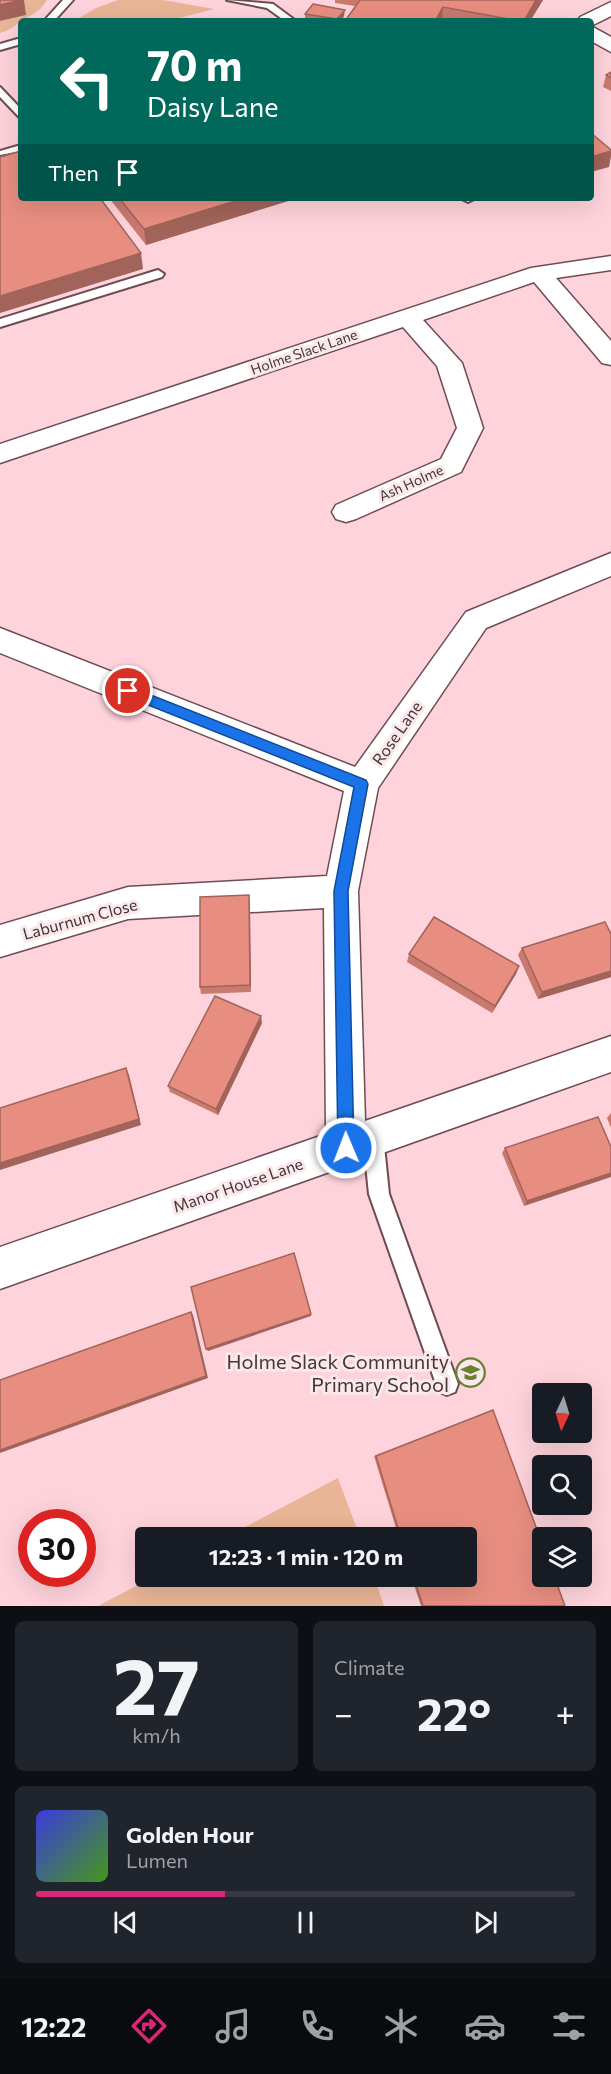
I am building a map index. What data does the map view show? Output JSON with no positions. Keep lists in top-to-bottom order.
{
  "streets": {
    "street": [
      "Holme Slack Lane",
      "Ash Holme",
      "Rose Lane",
      "Laburnum Close",
      "Manor House Lane"
    ]
  },
  "crossings": [
    ["Holme Slack Lane", "Ash Holme"],
    ["Rose Lane", "Laburnum Close"],
    ["Rose Lane", "Manor House Lane"]
  ],
  "places": {
    "school or university": ["Holme Slack Community Primary School"]
  },
  "north": "bottom",
  "page": {
    "turn": ["70 m", "Daisy Lane"],
    "then": "Then",
    "limit": "30",
    "trip": "12:23 · 1 min · 120 m",
    "tile": [
      ["27", "km/h"],
      "Climate"
    ],
    "heat": ["−", "22°", "+"],
    "song": ["Golden Hour", "Lumen"],
    "tabs": "12:22"
  }
}
